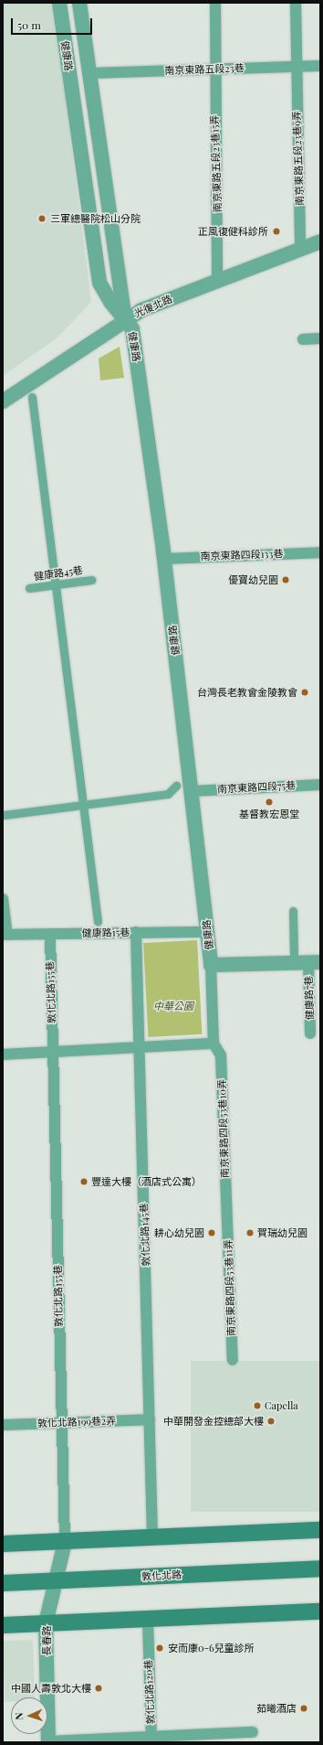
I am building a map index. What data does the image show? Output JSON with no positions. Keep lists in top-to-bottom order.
{
  "streets": {
    "main road": ["敦化北路"],
    "street": [
      "健康路",
      "南京東路五段23巷",
      "南京東路五段23巷9弄",
      "南京東路五段23巷15弄",
      "光復北路",
      "南京東路四段133巷",
      "健康路45巷",
      "南京東路四段75巷",
      "健康路15巷",
      "敦化北路155巷",
      "健康路7巷",
      "南京東路四段53巷10弄",
      "敦化北路145巷",
      "南京東路四段53巷11弄",
      "敦化北路199巷2弄",
      "長春路",
      "敦化北路120巷"
    ]
  },
  "crossings": [
    ["健康路", "南京東路五段23巷"],
    ["健康路", "光復北路"],
    ["健康路", "南京東路四段133巷"],
    ["健康路", "南京東路四段75巷"],
    ["健康路", "健康路15巷"],
    ["健康路", "南京東路四段53巷10弄"],
    ["南京東路五段23巷", "南京東路五段23巷9弄"],
    ["南京東路五段23巷", "南京東路五段23巷15弄"],
    ["南京東路五段23巷9弄", "光復北路"],
    ["南京東路五段23巷15弄", "光復北路"],
    ["健康路15巷", "敦化北路155巷"],
    ["健康路15巷", "敦化北路145巷"],
    ["敦化北路155巷", "敦化北路199巷2弄"],
    ["敦化北路155巷", "長春路"],
    ["南京東路四段53巷10弄", "南京東路四段53巷11弄"],
    ["敦化北路145巷", "敦化北路199巷2弄"],
    ["敦化北路", "長春路"]
  ],
  "parks": ["中華公園"],
  "places": [
    "三軍總醫院松山分院",
    "正風復健科診所",
    "優寶幼兒園",
    "台灣長老教會金陵教會",
    "基督教宏恩堂",
    "豐達大樓（酒店式公寓）",
    "耕心幼兒園",
    "賀瑞幼兒園",
    "Capella",
    "中華開發金控總部大樓",
    "安而康0-6兒童診所",
    "中國人壽敦北大樓",
    "茹曦酒店"
  ],
  "scale_bar": "50 m",
  "north": "left"
}
